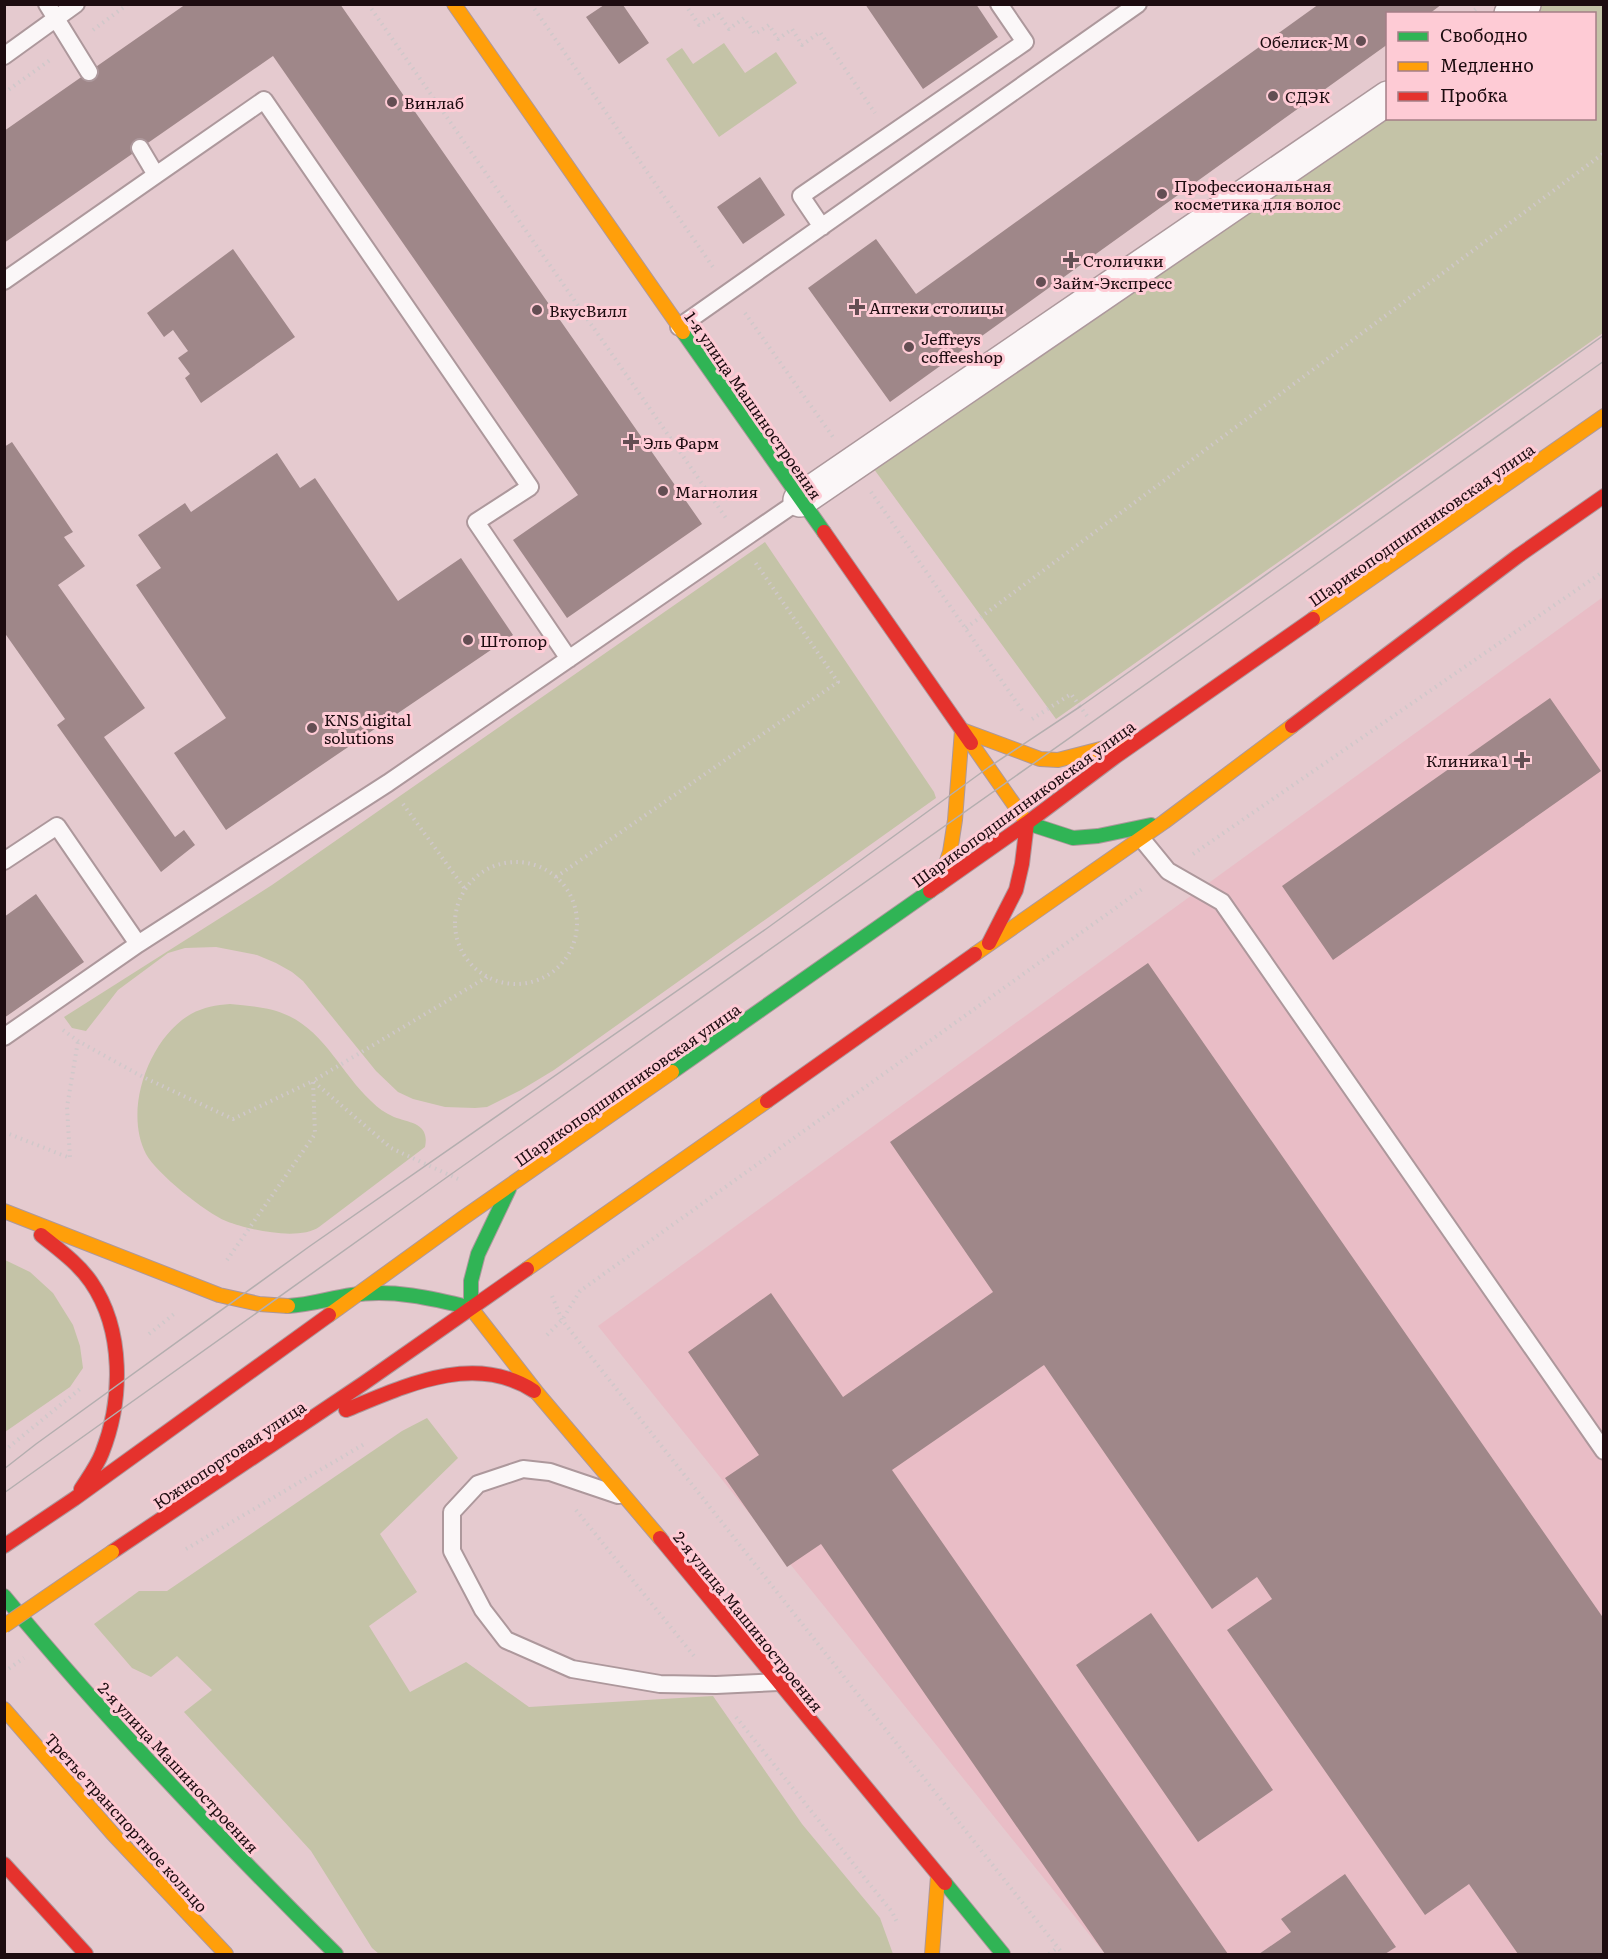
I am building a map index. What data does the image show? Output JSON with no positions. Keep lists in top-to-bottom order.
{
  "streets": {
    "main road": [
      "1-я улица Машиностроения",
      "Шарикоподшипниковская улица",
      "Южнопортовая улица",
      "2-я улица Машиностроения",
      "Третье транспортное кольцо"
    ]
  },
  "crossings": [
    ["1-я улица Машиностроения", "Шарикоподшипниковская улица"],
    ["Южнопортовая улица", "2-я улица Машиностроения"]
  ],
  "places": {
    "other": [
      "Обелиск-М",
      "СДЭК",
      "Винлаб",
      "Профессиональная косметика для волос",
      "Займ-Экспресс",
      "ВкусВилл",
      "Jeffreys coffeeshop",
      "Магнолия",
      "Штопор",
      "KNS digital solutions"
    ],
    "health": [
      "Столички",
      "Аптеки столицы",
      "Эль Фарм",
      "Клиника 1"
    ]
  },
  "legend": ["Свободно", "Медленно", "Пробка"]
}
